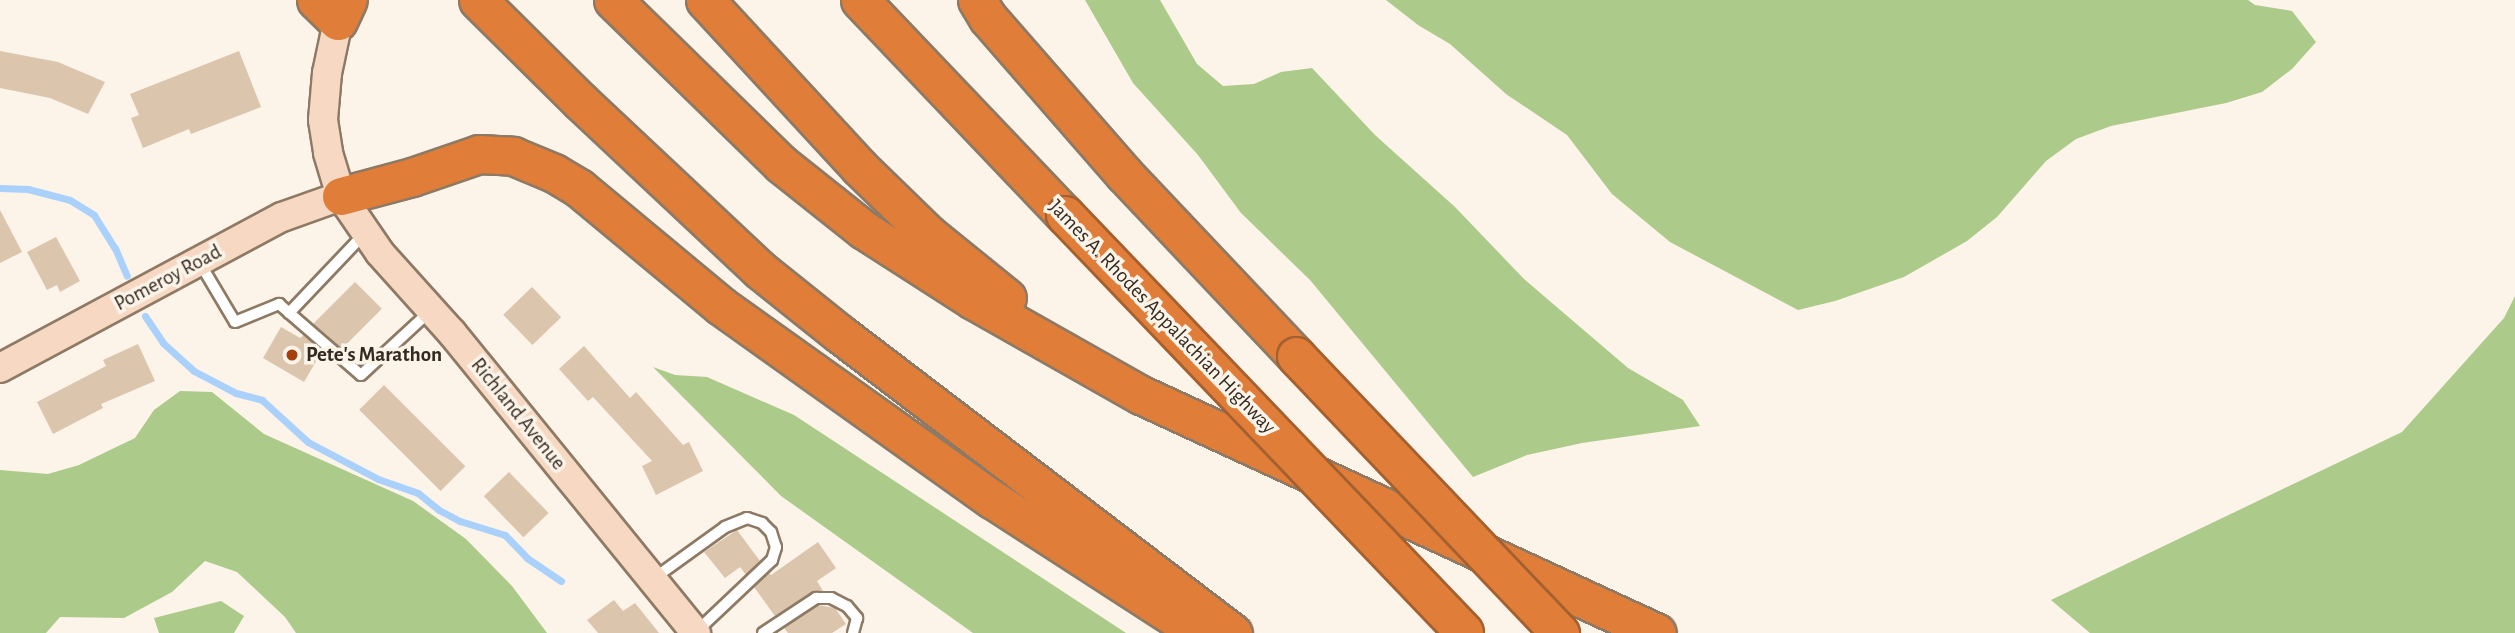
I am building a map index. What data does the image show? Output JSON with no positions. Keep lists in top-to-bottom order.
{
  "streets": {
    "highway": ["James A. Rhodes Appalachian Highway"],
    "main road": ["Pomeroy Road", "Richland Avenue"]
  },
  "crossings": [
    ["Pomeroy Road", "Richland Avenue"]
  ],
  "places": ["Pete's Marathon"]
}
